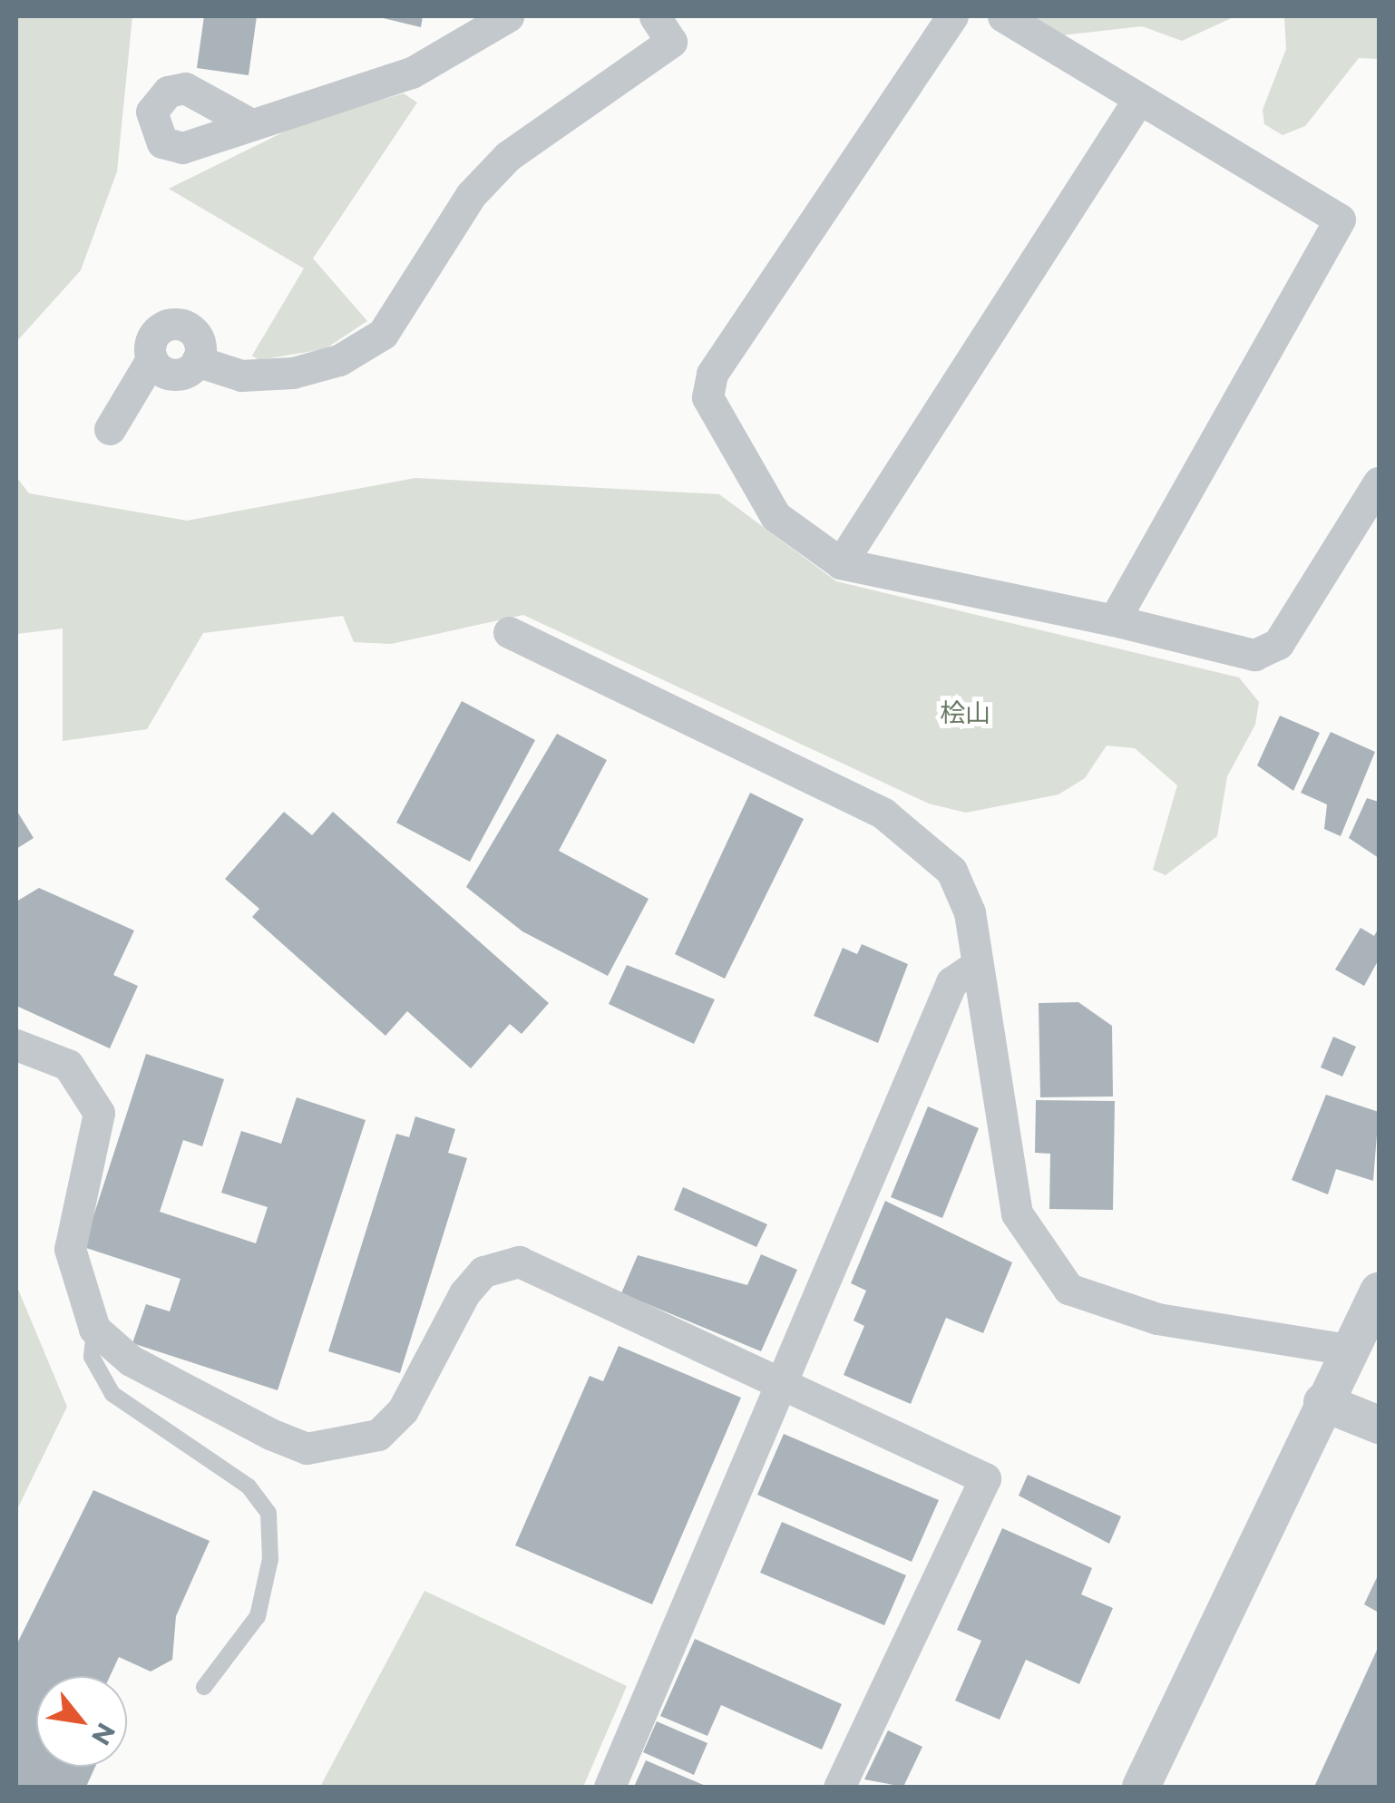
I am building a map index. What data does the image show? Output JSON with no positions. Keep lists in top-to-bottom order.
{
  "parks": ["桧山"],
  "north": "bottom right"
}
